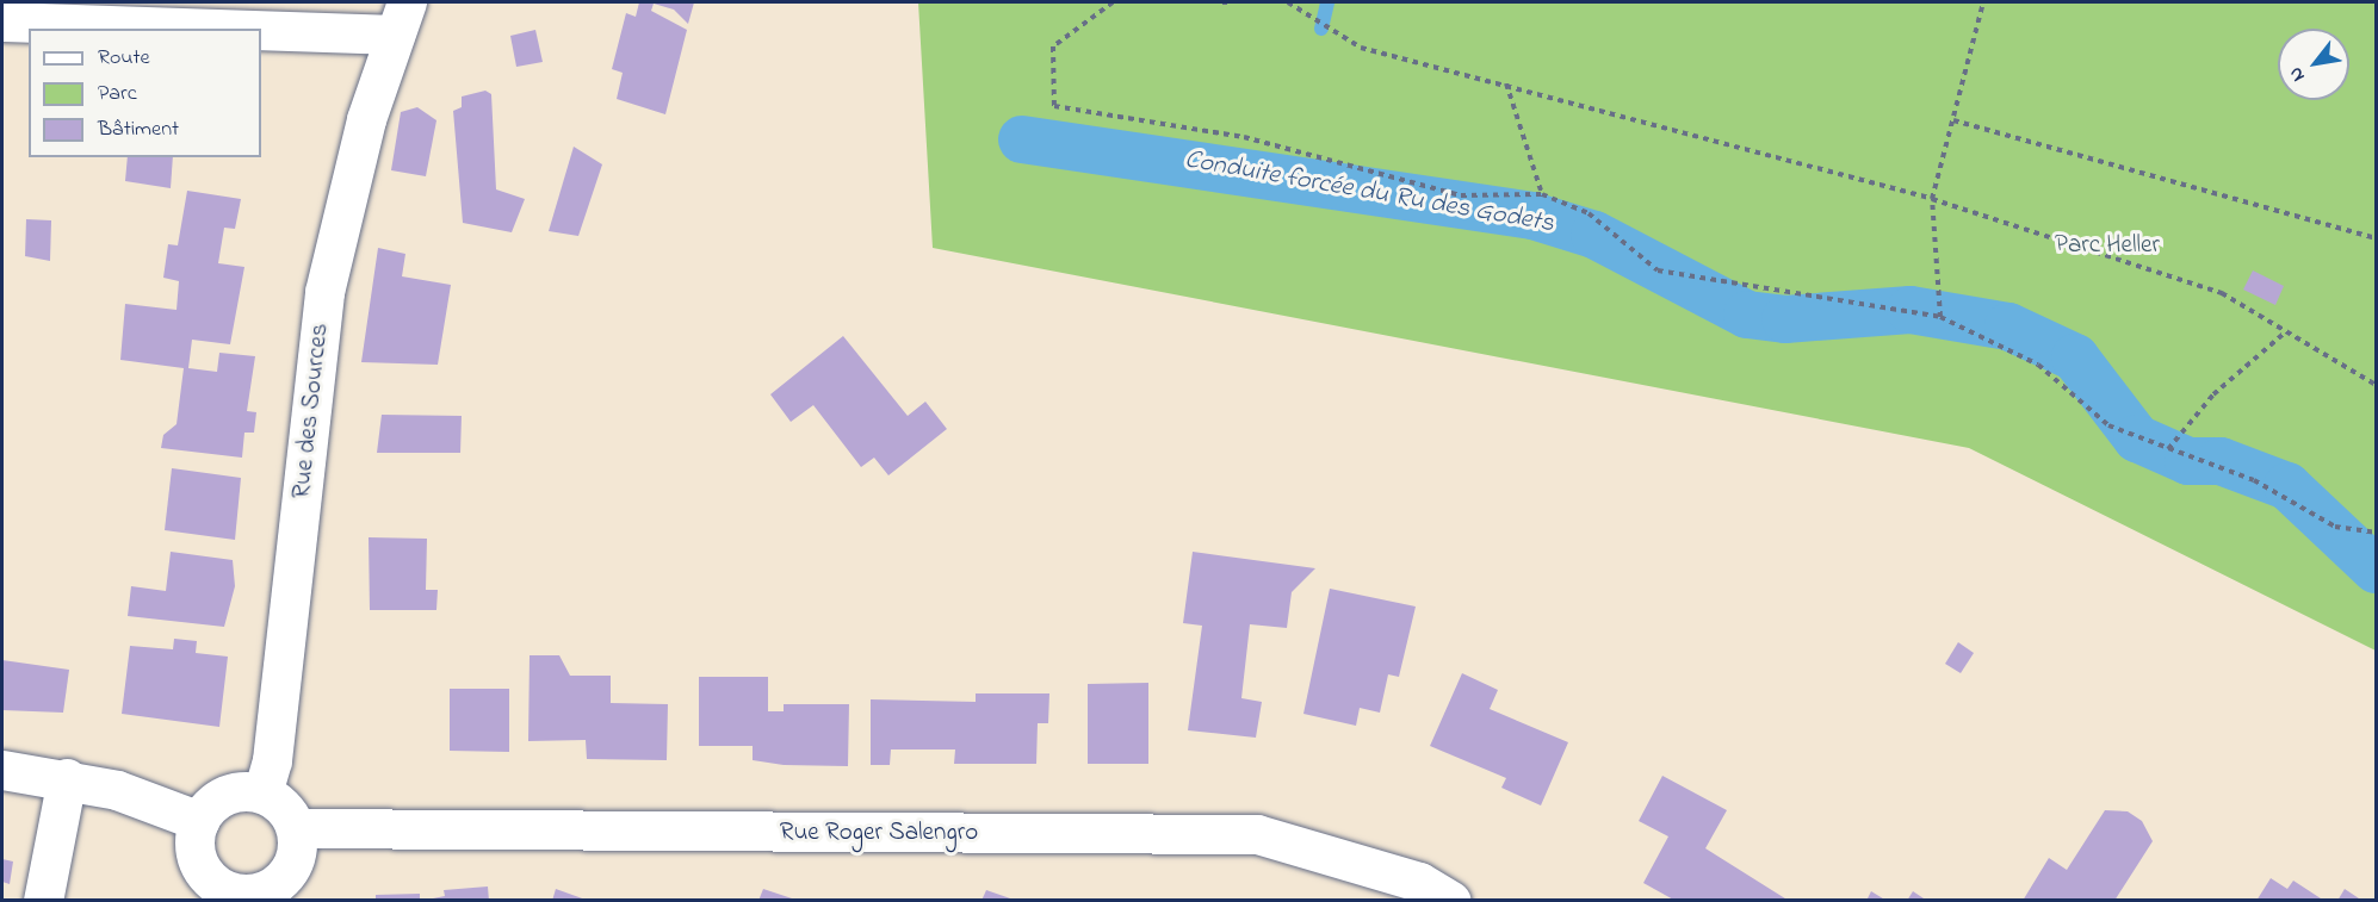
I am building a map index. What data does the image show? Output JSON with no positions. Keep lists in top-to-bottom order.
{
  "streets": {
    "street": ["Rue des Sources", "Rue Roger Salengro"]
  },
  "crossings": [
    ["Rue des Sources", "Rue Roger Salengro"]
  ],
  "water": ["Conduite forcée du Ru des Godets"],
  "parks": ["Parc Heller"],
  "legend": ["Route", "Parc", "Bâtiment"],
  "north": "bottom left"
}
